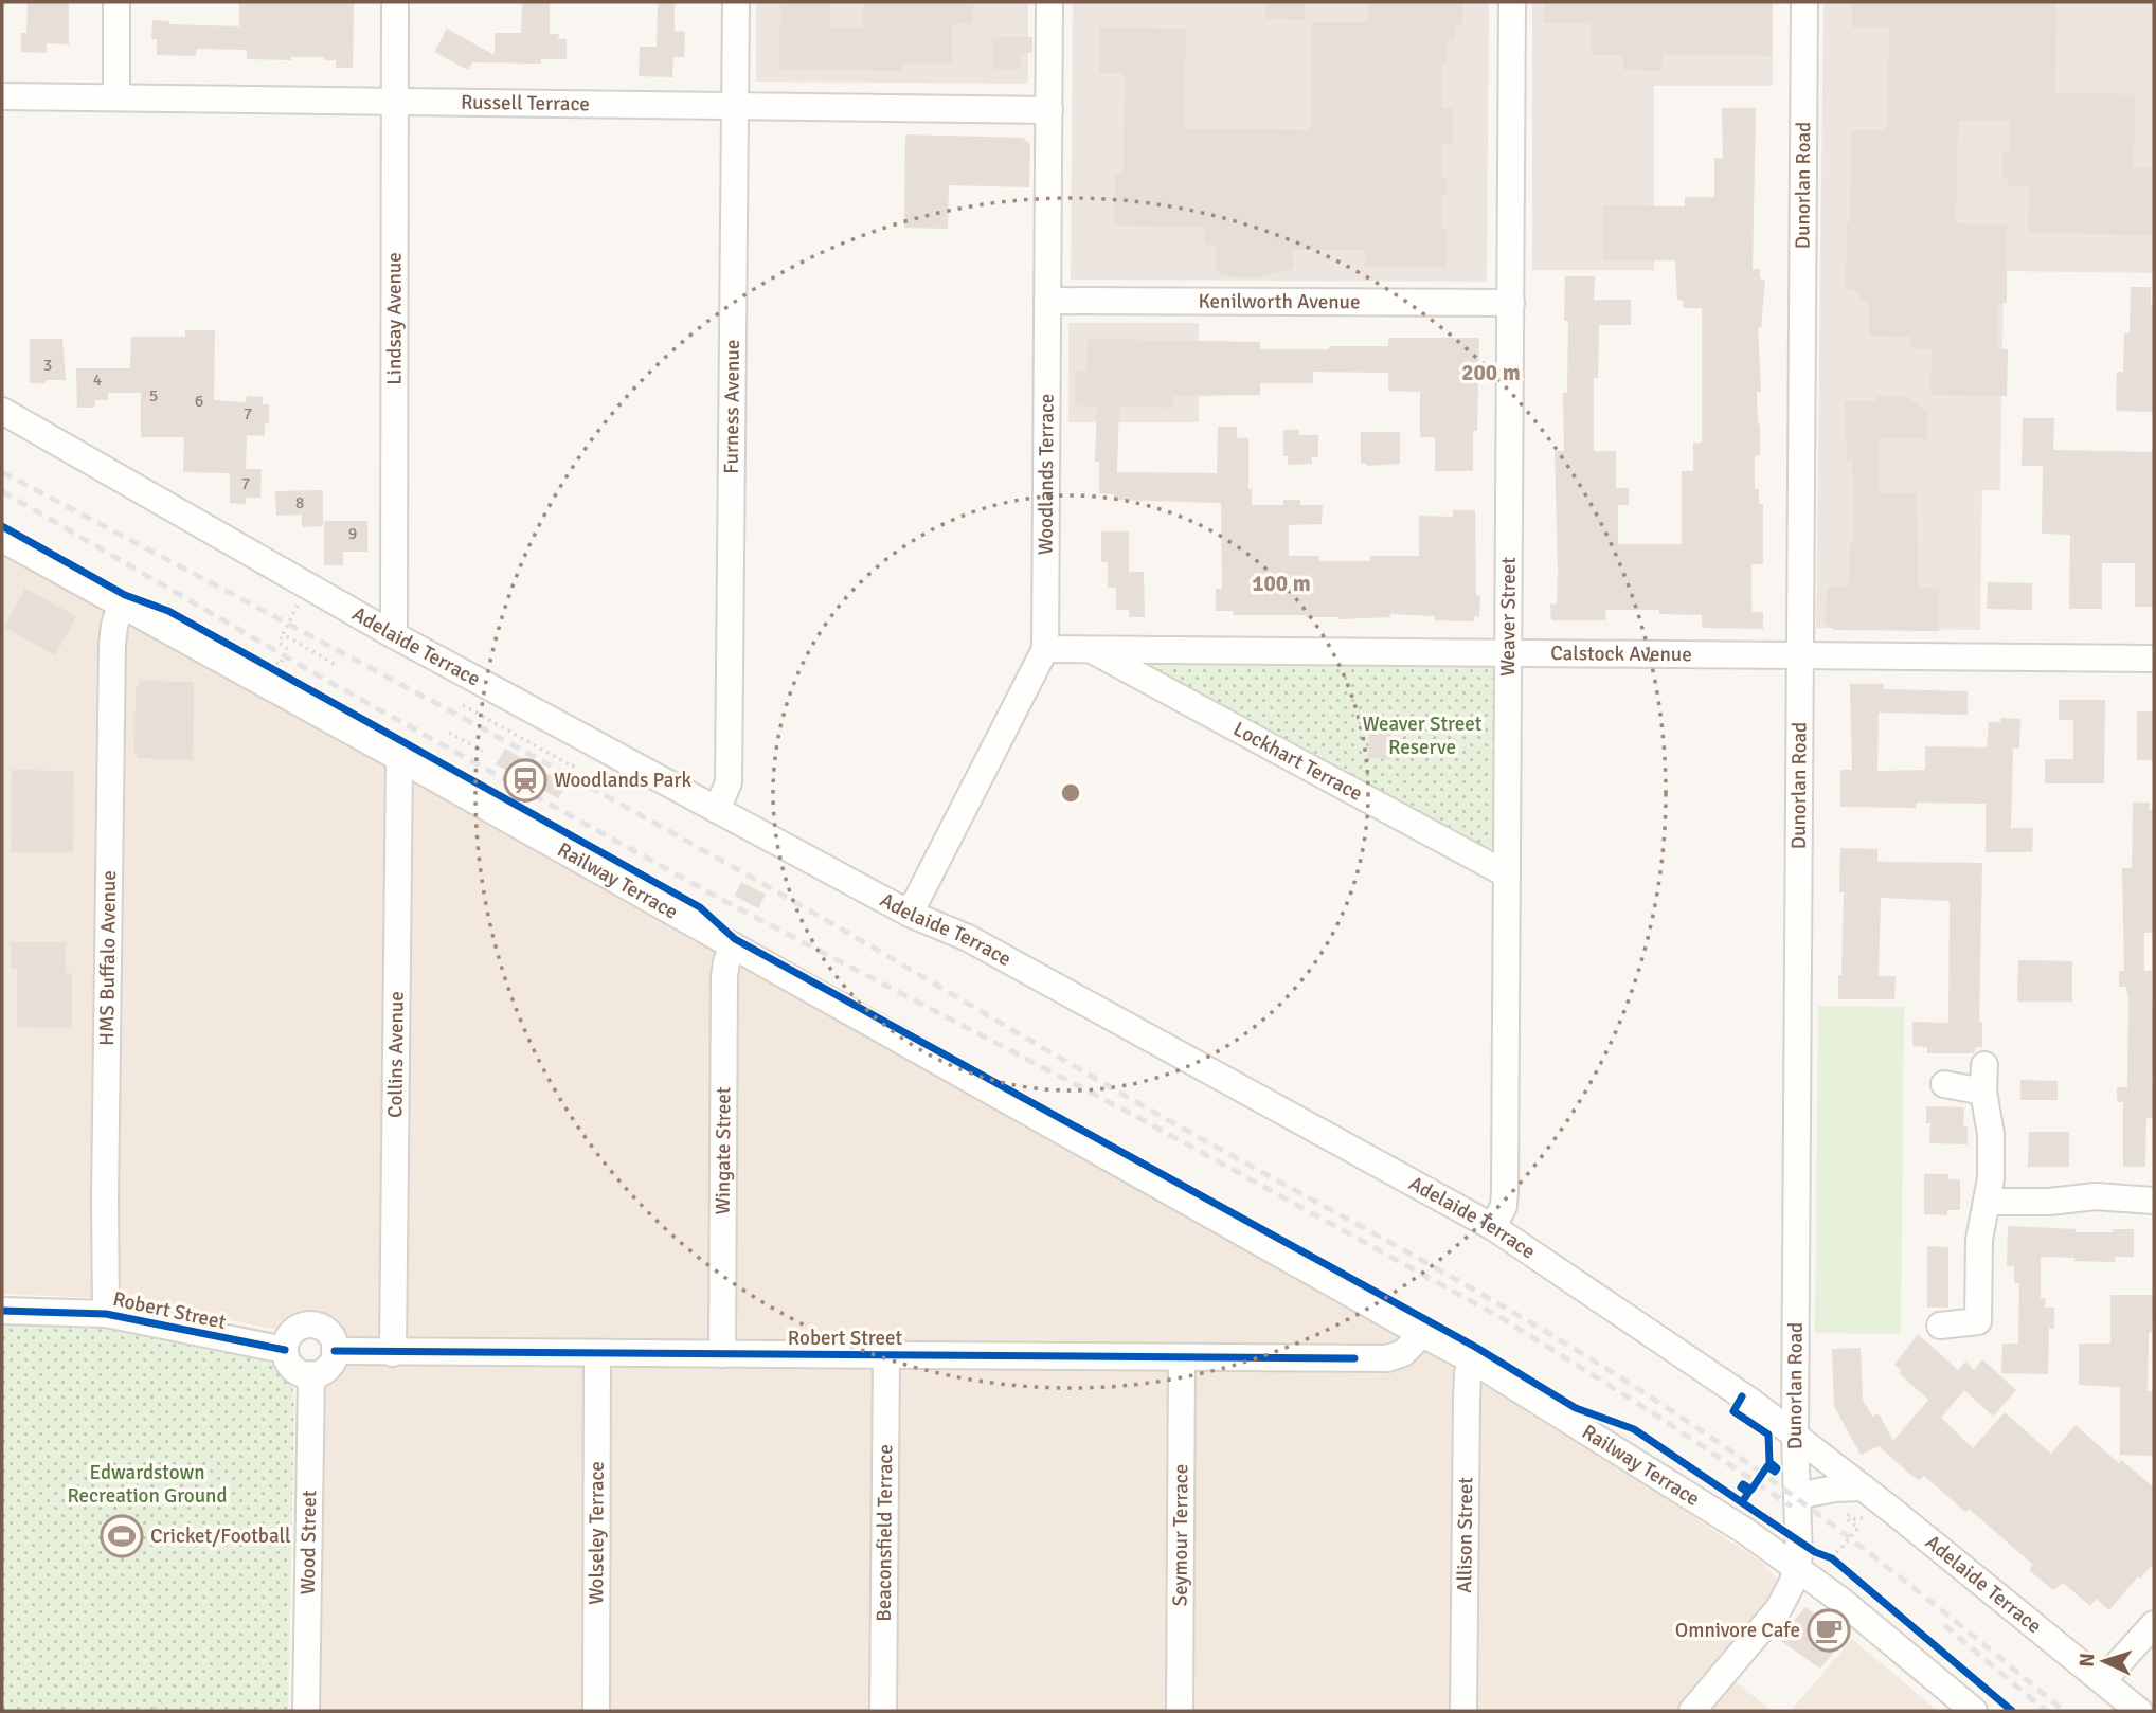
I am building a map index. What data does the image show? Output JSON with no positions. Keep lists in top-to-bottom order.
{
  "streets": {
    "street": [
      "Russell Terrace",
      "Dunorlan Road",
      "Kenilworth Avenue",
      "Lindsay Avenue",
      "Furness Avenue",
      "Woodlands Terrace",
      "Weaver Street",
      "Adelaide Terrace",
      "Calstock Avenue",
      "Lockhart Terrace",
      "Railway Terrace",
      "HMS Buffalo Avenue",
      "Collins Avenue",
      "Wingate Street",
      "Robert Street",
      "Wolseley Terrace",
      "Beaconsfield Terrace",
      "Seymour Terrace",
      "Allison Street",
      "Wood Street"
    ]
  },
  "crossings": [
    ["Russell Terrace", "Lindsay Avenue"],
    ["Russell Terrace", "Furness Avenue"],
    ["Russell Terrace", "Woodlands Terrace"],
    ["Dunorlan Road", "Adelaide Terrace"],
    ["Dunorlan Road", "Calstock Avenue"],
    ["Dunorlan Road", "Railway Terrace"],
    ["Kenilworth Avenue", "Woodlands Terrace"],
    ["Kenilworth Avenue", "Weaver Street"],
    ["Lindsay Avenue", "Adelaide Terrace"],
    ["Furness Avenue", "Adelaide Terrace"],
    ["Woodlands Terrace", "Adelaide Terrace"],
    ["Woodlands Terrace", "Calstock Avenue"],
    ["Weaver Street", "Adelaide Terrace"],
    ["Weaver Street", "Calstock Avenue"],
    ["Weaver Street", "Lockhart Terrace"],
    ["Calstock Avenue", "Lockhart Terrace"],
    ["Railway Terrace", "HMS Buffalo Avenue"],
    ["Railway Terrace", "Collins Avenue"],
    ["Railway Terrace", "Wingate Street"],
    ["Railway Terrace", "Robert Street"],
    ["Railway Terrace", "Allison Street"],
    ["HMS Buffalo Avenue", "Robert Street"],
    ["Collins Avenue", "Robert Street"],
    ["Wingate Street", "Robert Street"],
    ["Robert Street", "Wolseley Terrace"],
    ["Robert Street", "Beaconsfield Terrace"],
    ["Robert Street", "Seymour Terrace"],
    ["Robert Street", "Wood Street"]
  ],
  "parks": ["Weaver Street Reserve", "Edwardstown Recreation Ground"],
  "places": {
    "station": ["Woodlands Park"],
    "sports": ["Cricket/Football"],
    "cafe": ["Omnivore Cafe"]
  },
  "house_numbers": [
    "3",
    "4",
    "5",
    "6",
    "7",
    "7",
    "8",
    "9"
  ],
  "north": "left",
  "rings": ["200 m", "100 m"]
}
